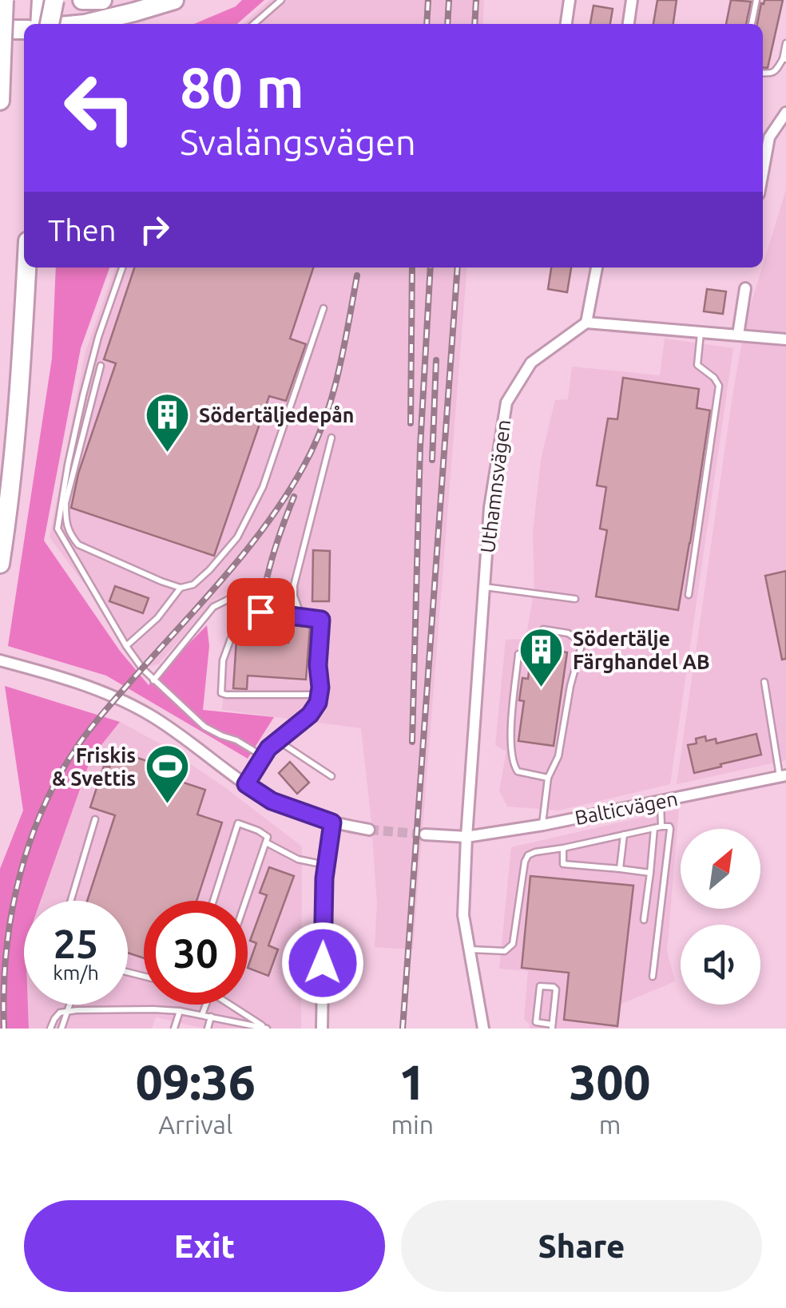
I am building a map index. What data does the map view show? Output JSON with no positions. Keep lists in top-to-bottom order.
{
  "streets": {
    "street": ["Uthamnsvägen", "Balticvägen"]
  },
  "crossings": [
    ["Uthamnsvägen", "Balticvägen"]
  ],
  "places": {
    "building": ["Södertäljedepån", "Södertälje Färghandel AB"],
    "sports": ["Friskis & Svettis"]
  },
  "north": "top right",
  "page": {
    "turn": ["80 m", "Svalängsvägen"],
    "then": "Then",
    "speed": "25 km/h",
    "limit": "30",
    "eta": [
      "09:36",
      "Arrival",
      "1",
      "min",
      "300",
      "m"
    ],
    "buttons": ["Exit", "Share"]
  }
}
